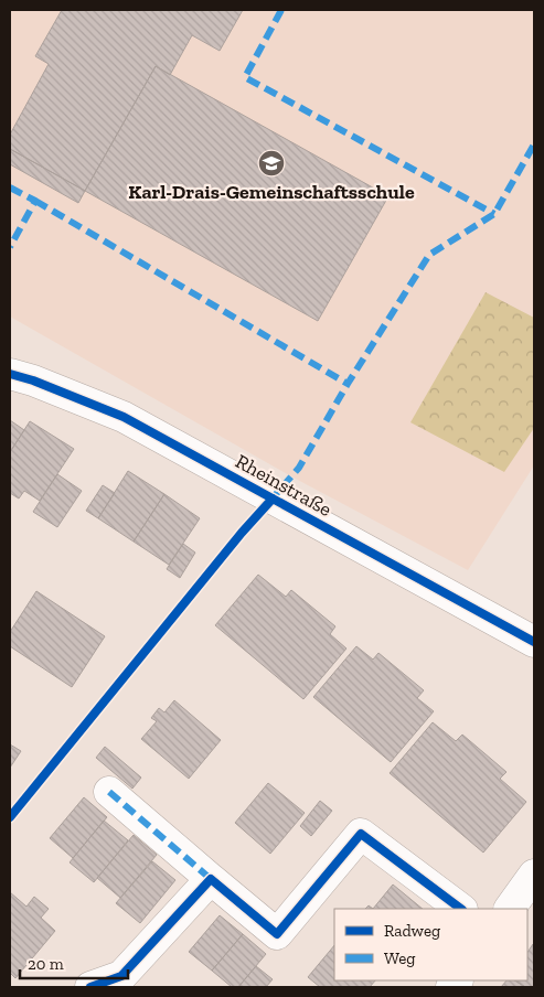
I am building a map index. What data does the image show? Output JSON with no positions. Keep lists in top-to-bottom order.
{
  "streets": {
    "street": ["Rheinstraße"]
  },
  "places": {
    "school or university": ["Karl-Drais-Gemeinschaftsschule"]
  },
  "legend": ["Radweg", "Weg"],
  "scale_bar": "20 m"
}
